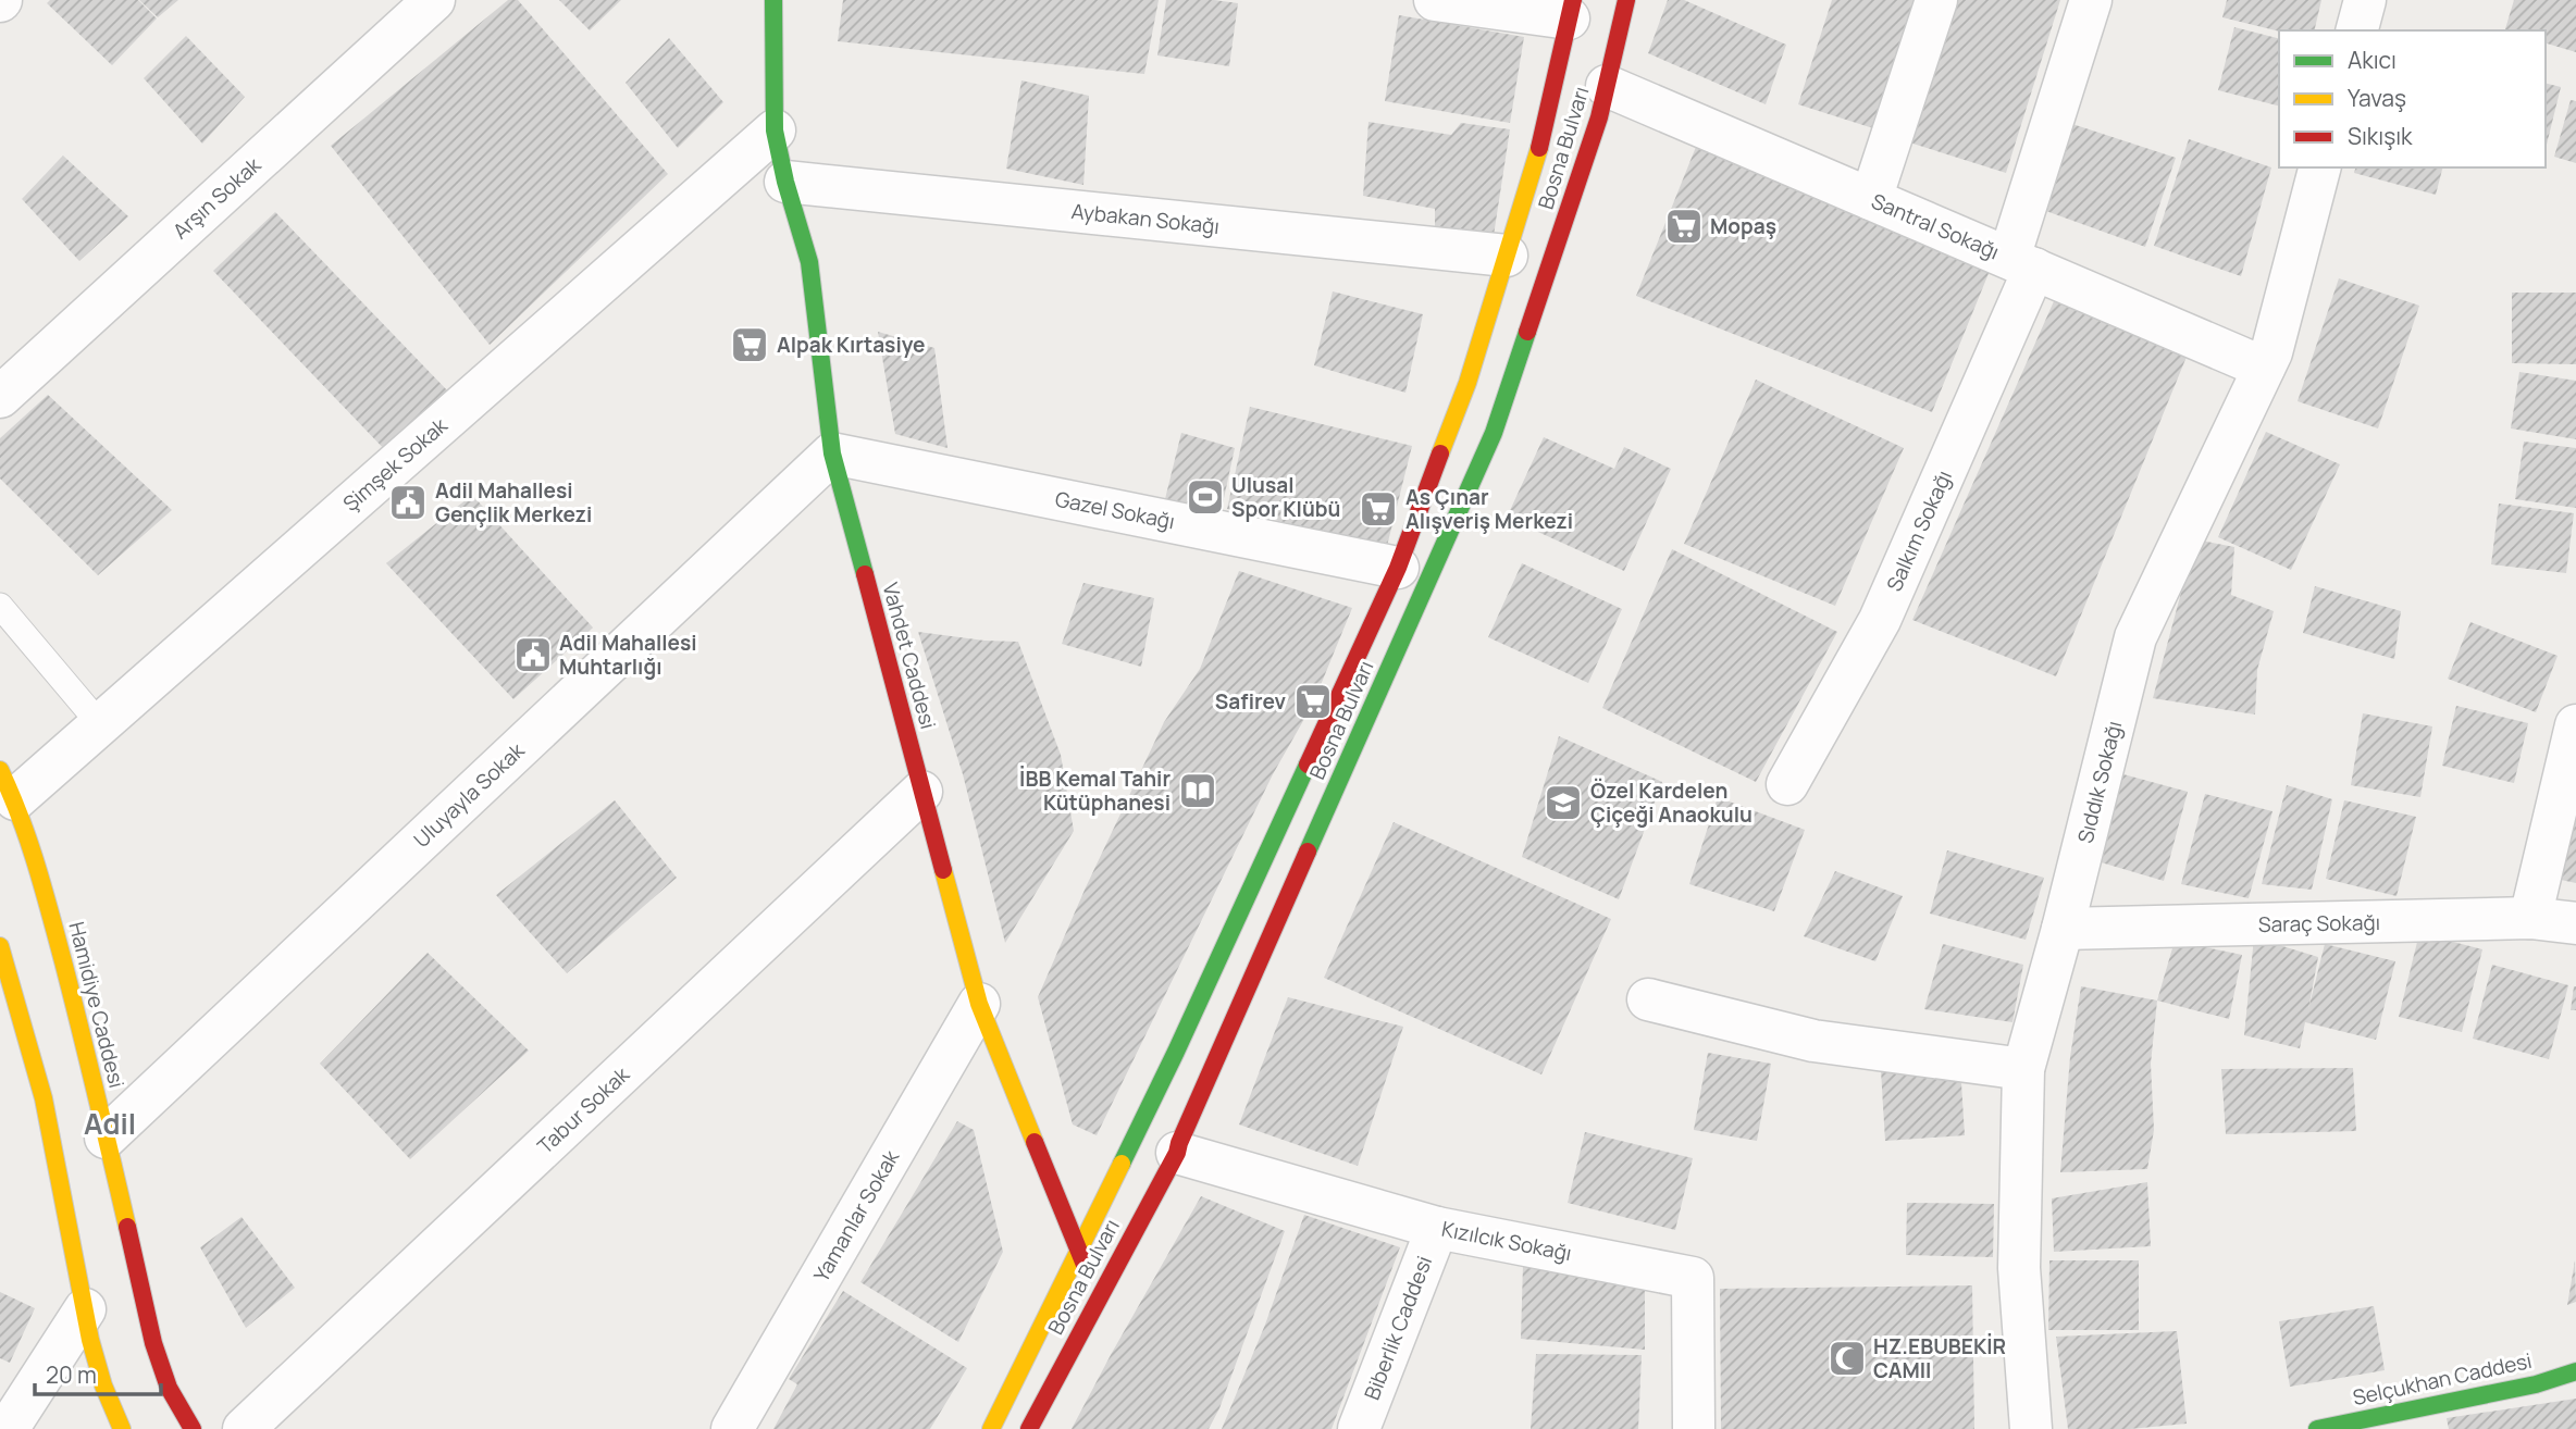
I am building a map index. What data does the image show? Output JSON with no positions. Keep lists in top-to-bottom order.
{
  "streets": {
    "main road": [
      "Bosna Bulvarı",
      "Vahdet Caddesi",
      "Hamidiye Caddesi",
      "Selçukhan Caddesi"
    ],
    "street": [
      "Arşın Sokak",
      "Aybakan Sokağı",
      "Santral Sokağı",
      "Şimşek Sokak",
      "Gazel Sokağı",
      "Salkım Sokağı",
      "Sıddık Sokağı",
      "Uluyayla Sokak",
      "Saraç Sokağı",
      "Tabur Sokak",
      "Yamanlar Sokak",
      "Kızılcık Sokağı",
      "Biberlik Caddesi"
    ]
  },
  "crossings": [
    ["Bosna Bulvarı", "Aybakan Sokağı"],
    ["Bosna Bulvarı", "Santral Sokağı"],
    ["Bosna Bulvarı", "Gazel Sokağı"],
    ["Bosna Bulvarı", "Vahdet Caddesi"],
    ["Bosna Bulvarı", "Kızılcık Sokağı"],
    ["Aybakan Sokağı", "Vahdet Caddesi"],
    ["Santral Sokağı", "Salkım Sokağı"],
    ["Santral Sokağı", "Sıddık Sokağı"],
    ["Şimşek Sokak", "Vahdet Caddesi"],
    ["Şimşek Sokak", "Hamidiye Caddesi"],
    ["Gazel Sokağı", "Vahdet Caddesi"],
    ["Gazel Sokağı", "Uluyayla Sokak"],
    ["Vahdet Caddesi", "Uluyayla Sokak"],
    ["Vahdet Caddesi", "Tabur Sokak"],
    ["Vahdet Caddesi", "Yamanlar Sokak"],
    ["Sıddık Sokağı", "Saraç Sokağı"],
    ["Uluyayla Sokak", "Hamidiye Caddesi"],
    ["Kızılcık Sokağı", "Biberlik Caddesi"]
  ],
  "districts": ["Adil"],
  "places": {
    "supermarket": [
      "Mopaş",
      "Alpak Kırtasiye",
      "As Çınar Alışveriş Merkezi",
      "Safirev"
    ],
    "sports": ["Ulusal Spor Klübü"],
    "public building": ["Adil Mahallesi Gençlik Merkezi", "Adil Mahallesi Muhtarlığı"],
    "library": ["İBB Kemal Tahir Kütüphanesi"],
    "school or university": ["Özel Kardelen Çiçeği Anaokulu"],
    "mosque": ["HZ.EBUBEKİR CAMII"]
  },
  "legend": ["Akıcı", "Yavaş", "Sıkışık"],
  "scale_bar": "20 m"
}
